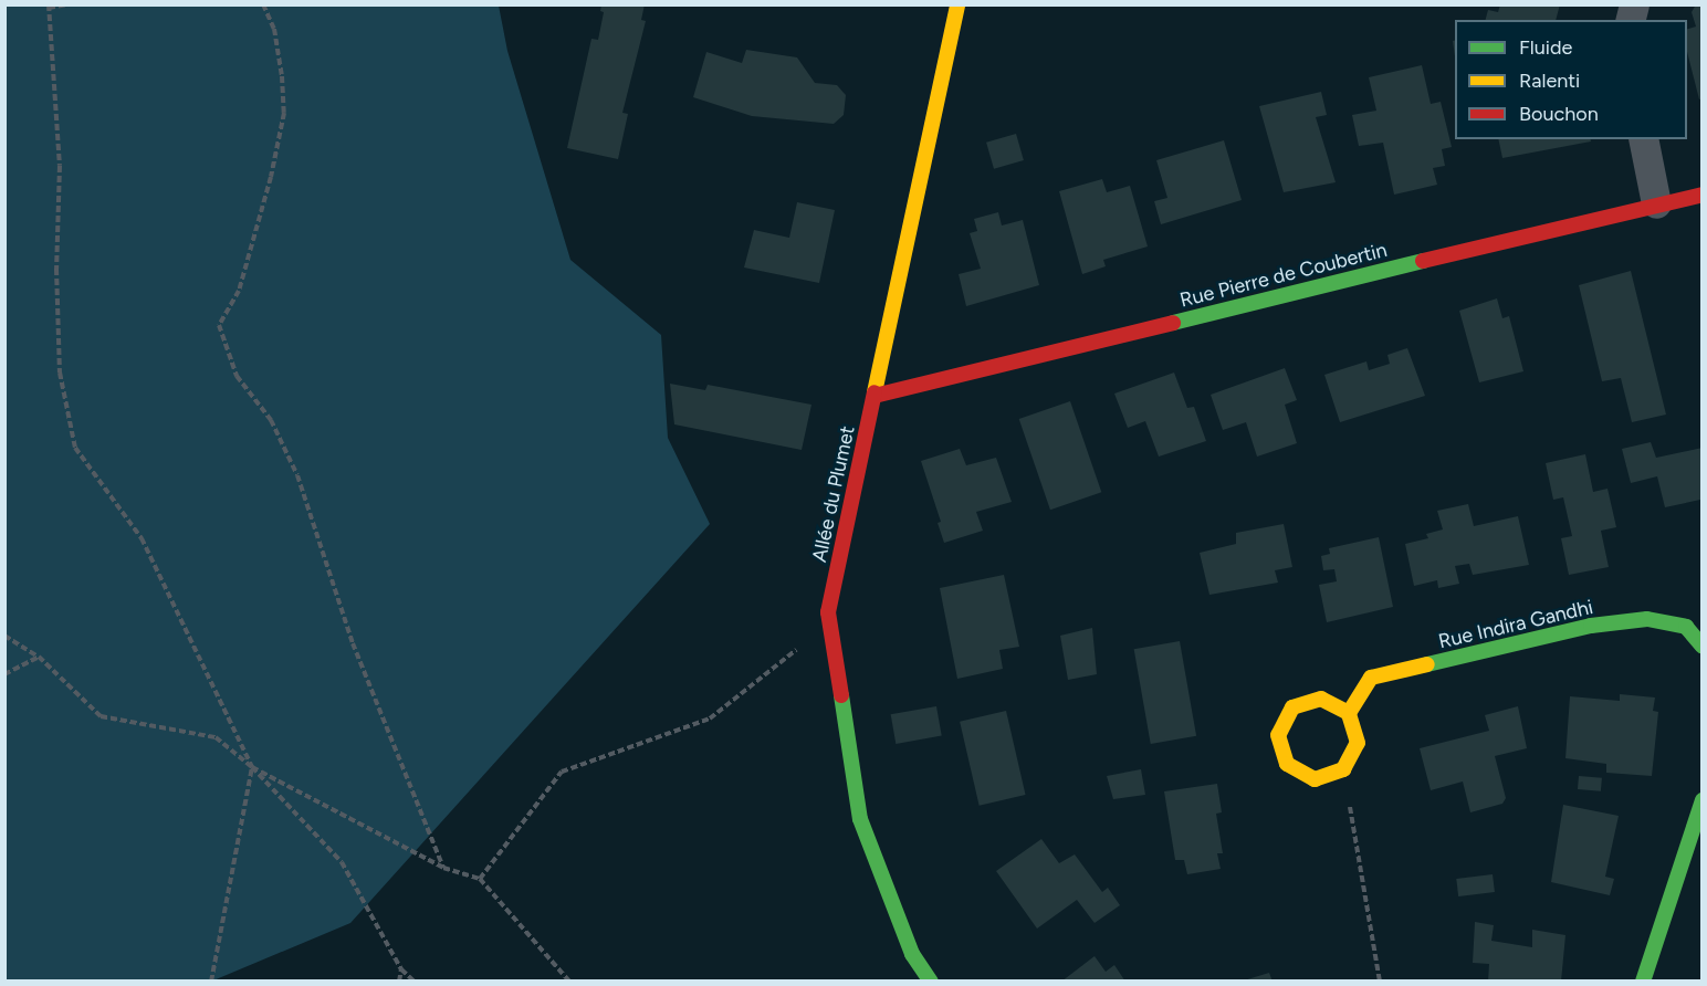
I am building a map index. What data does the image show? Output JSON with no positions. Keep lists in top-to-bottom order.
{
  "streets": {
    "street": ["Rue Pierre de Coubertin", "Allée du Plumet", "Rue Indira Gandhi"]
  },
  "crossings": [
    ["Rue Pierre de Coubertin", "Allée du Plumet"]
  ],
  "legend": ["Fluide", "Ralenti", "Bouchon"]
}
